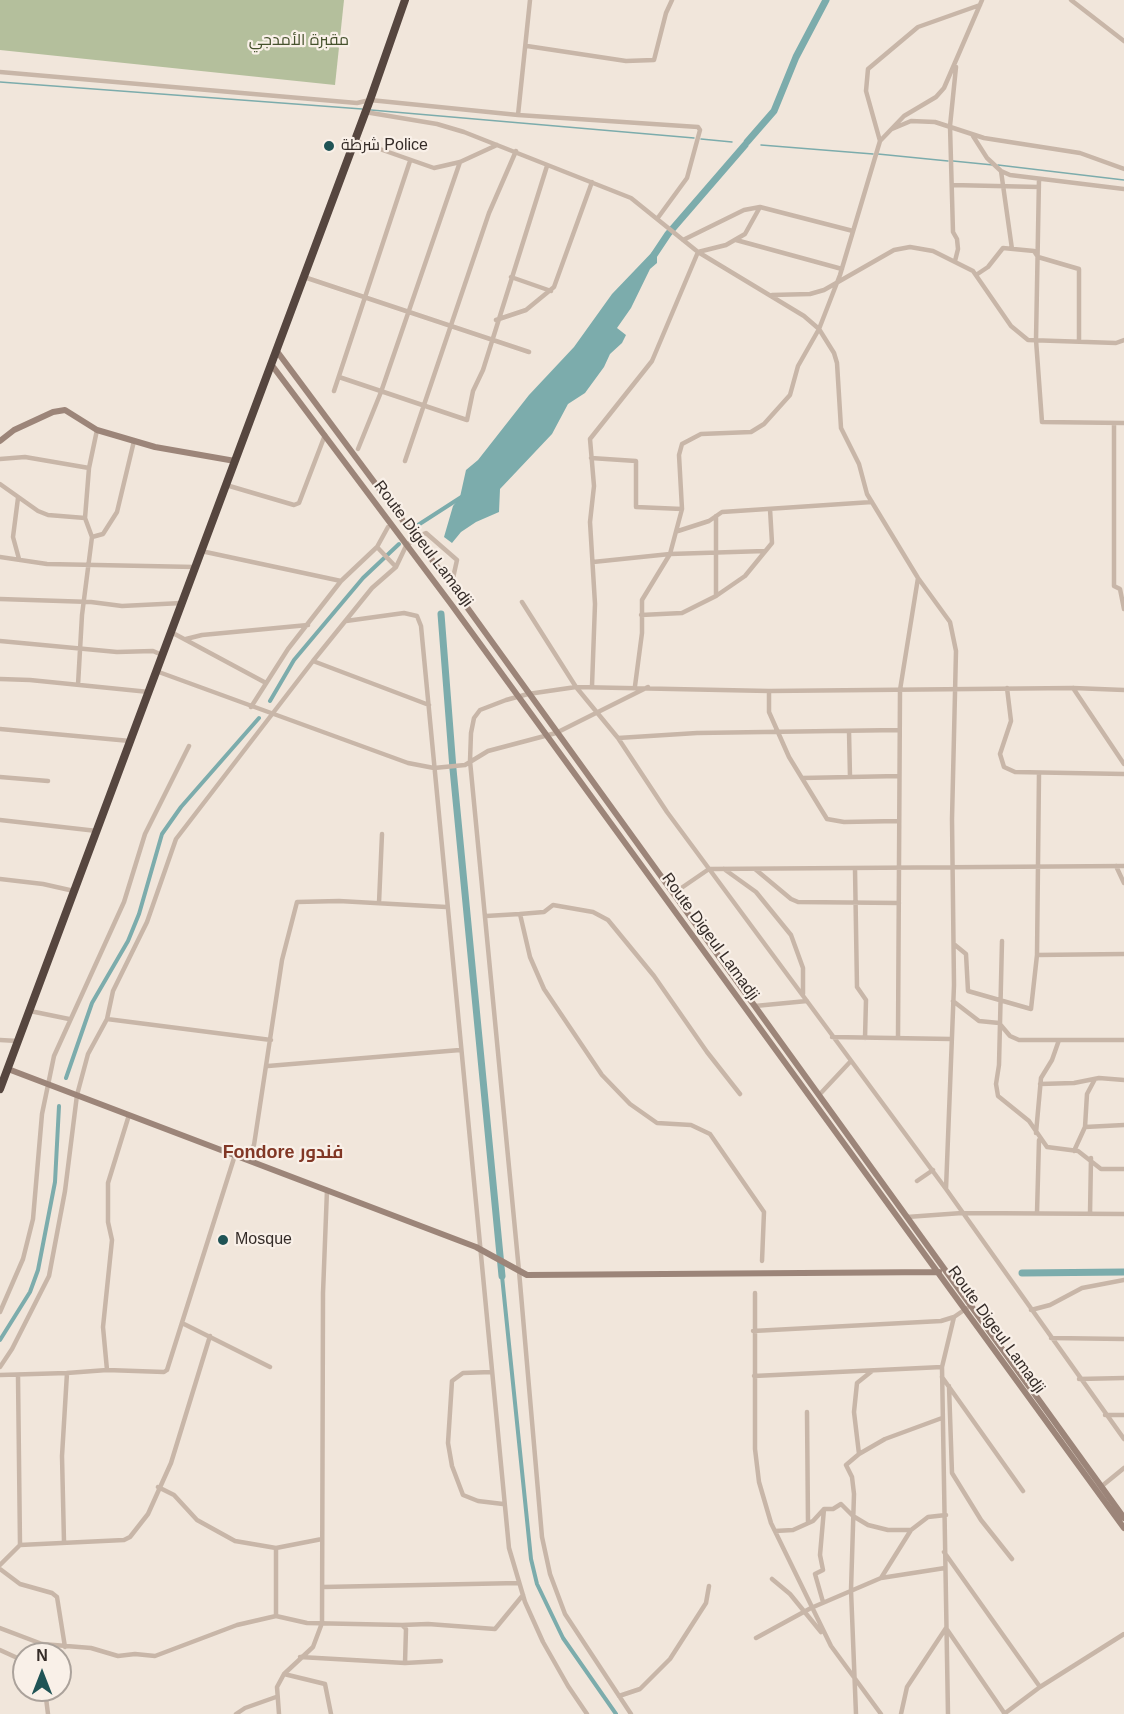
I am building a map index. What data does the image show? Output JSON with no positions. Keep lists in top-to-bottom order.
{
  "streets": {
    "main road": ["Route Digeul Lamadji"]
  },
  "districts": ["Fondore فندور"],
  "parks": ["مقبرة الأمدجي"],
  "places": ["شرطة Police", "Mosque"],
  "north": "top"
}
